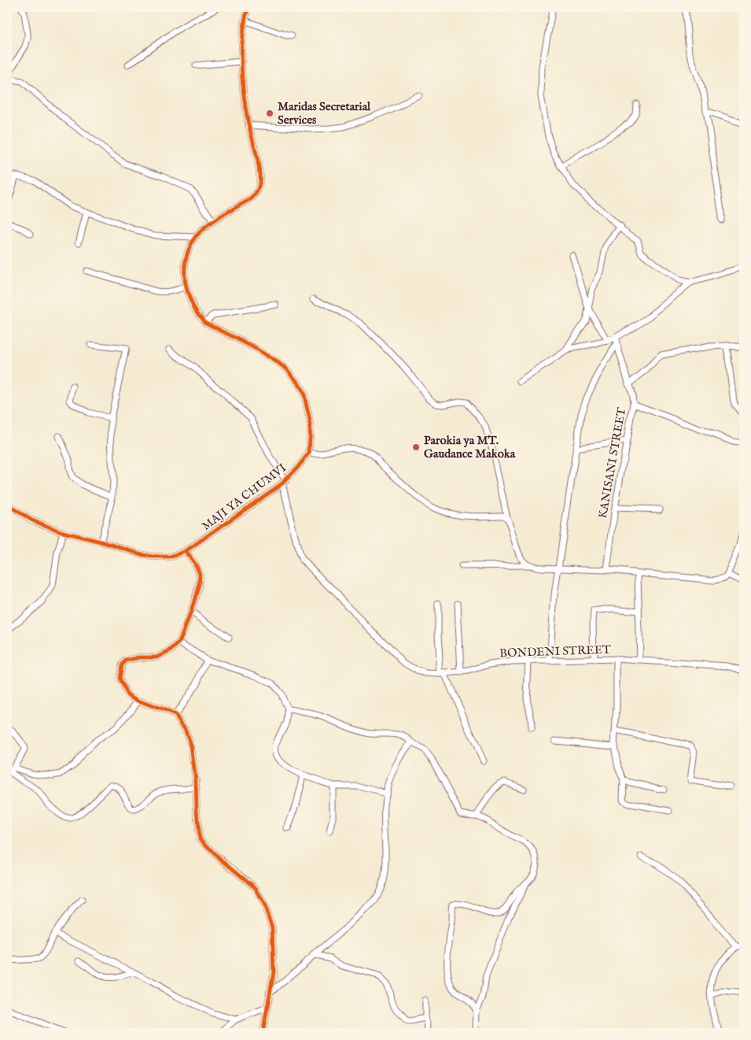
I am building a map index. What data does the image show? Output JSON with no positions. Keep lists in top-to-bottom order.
{
  "streets": {
    "street": ["KANISANI STREET", "MAJI YA CHUMVI", "BONDENI STREET"]
  },
  "crossings": [
    ["MAJI YA CHUMVI", "BONDENI STREET"]
  ],
  "places": ["Maridas Secretarial Services", "Parokia ya MT. Gaudance Makoka"]
}
